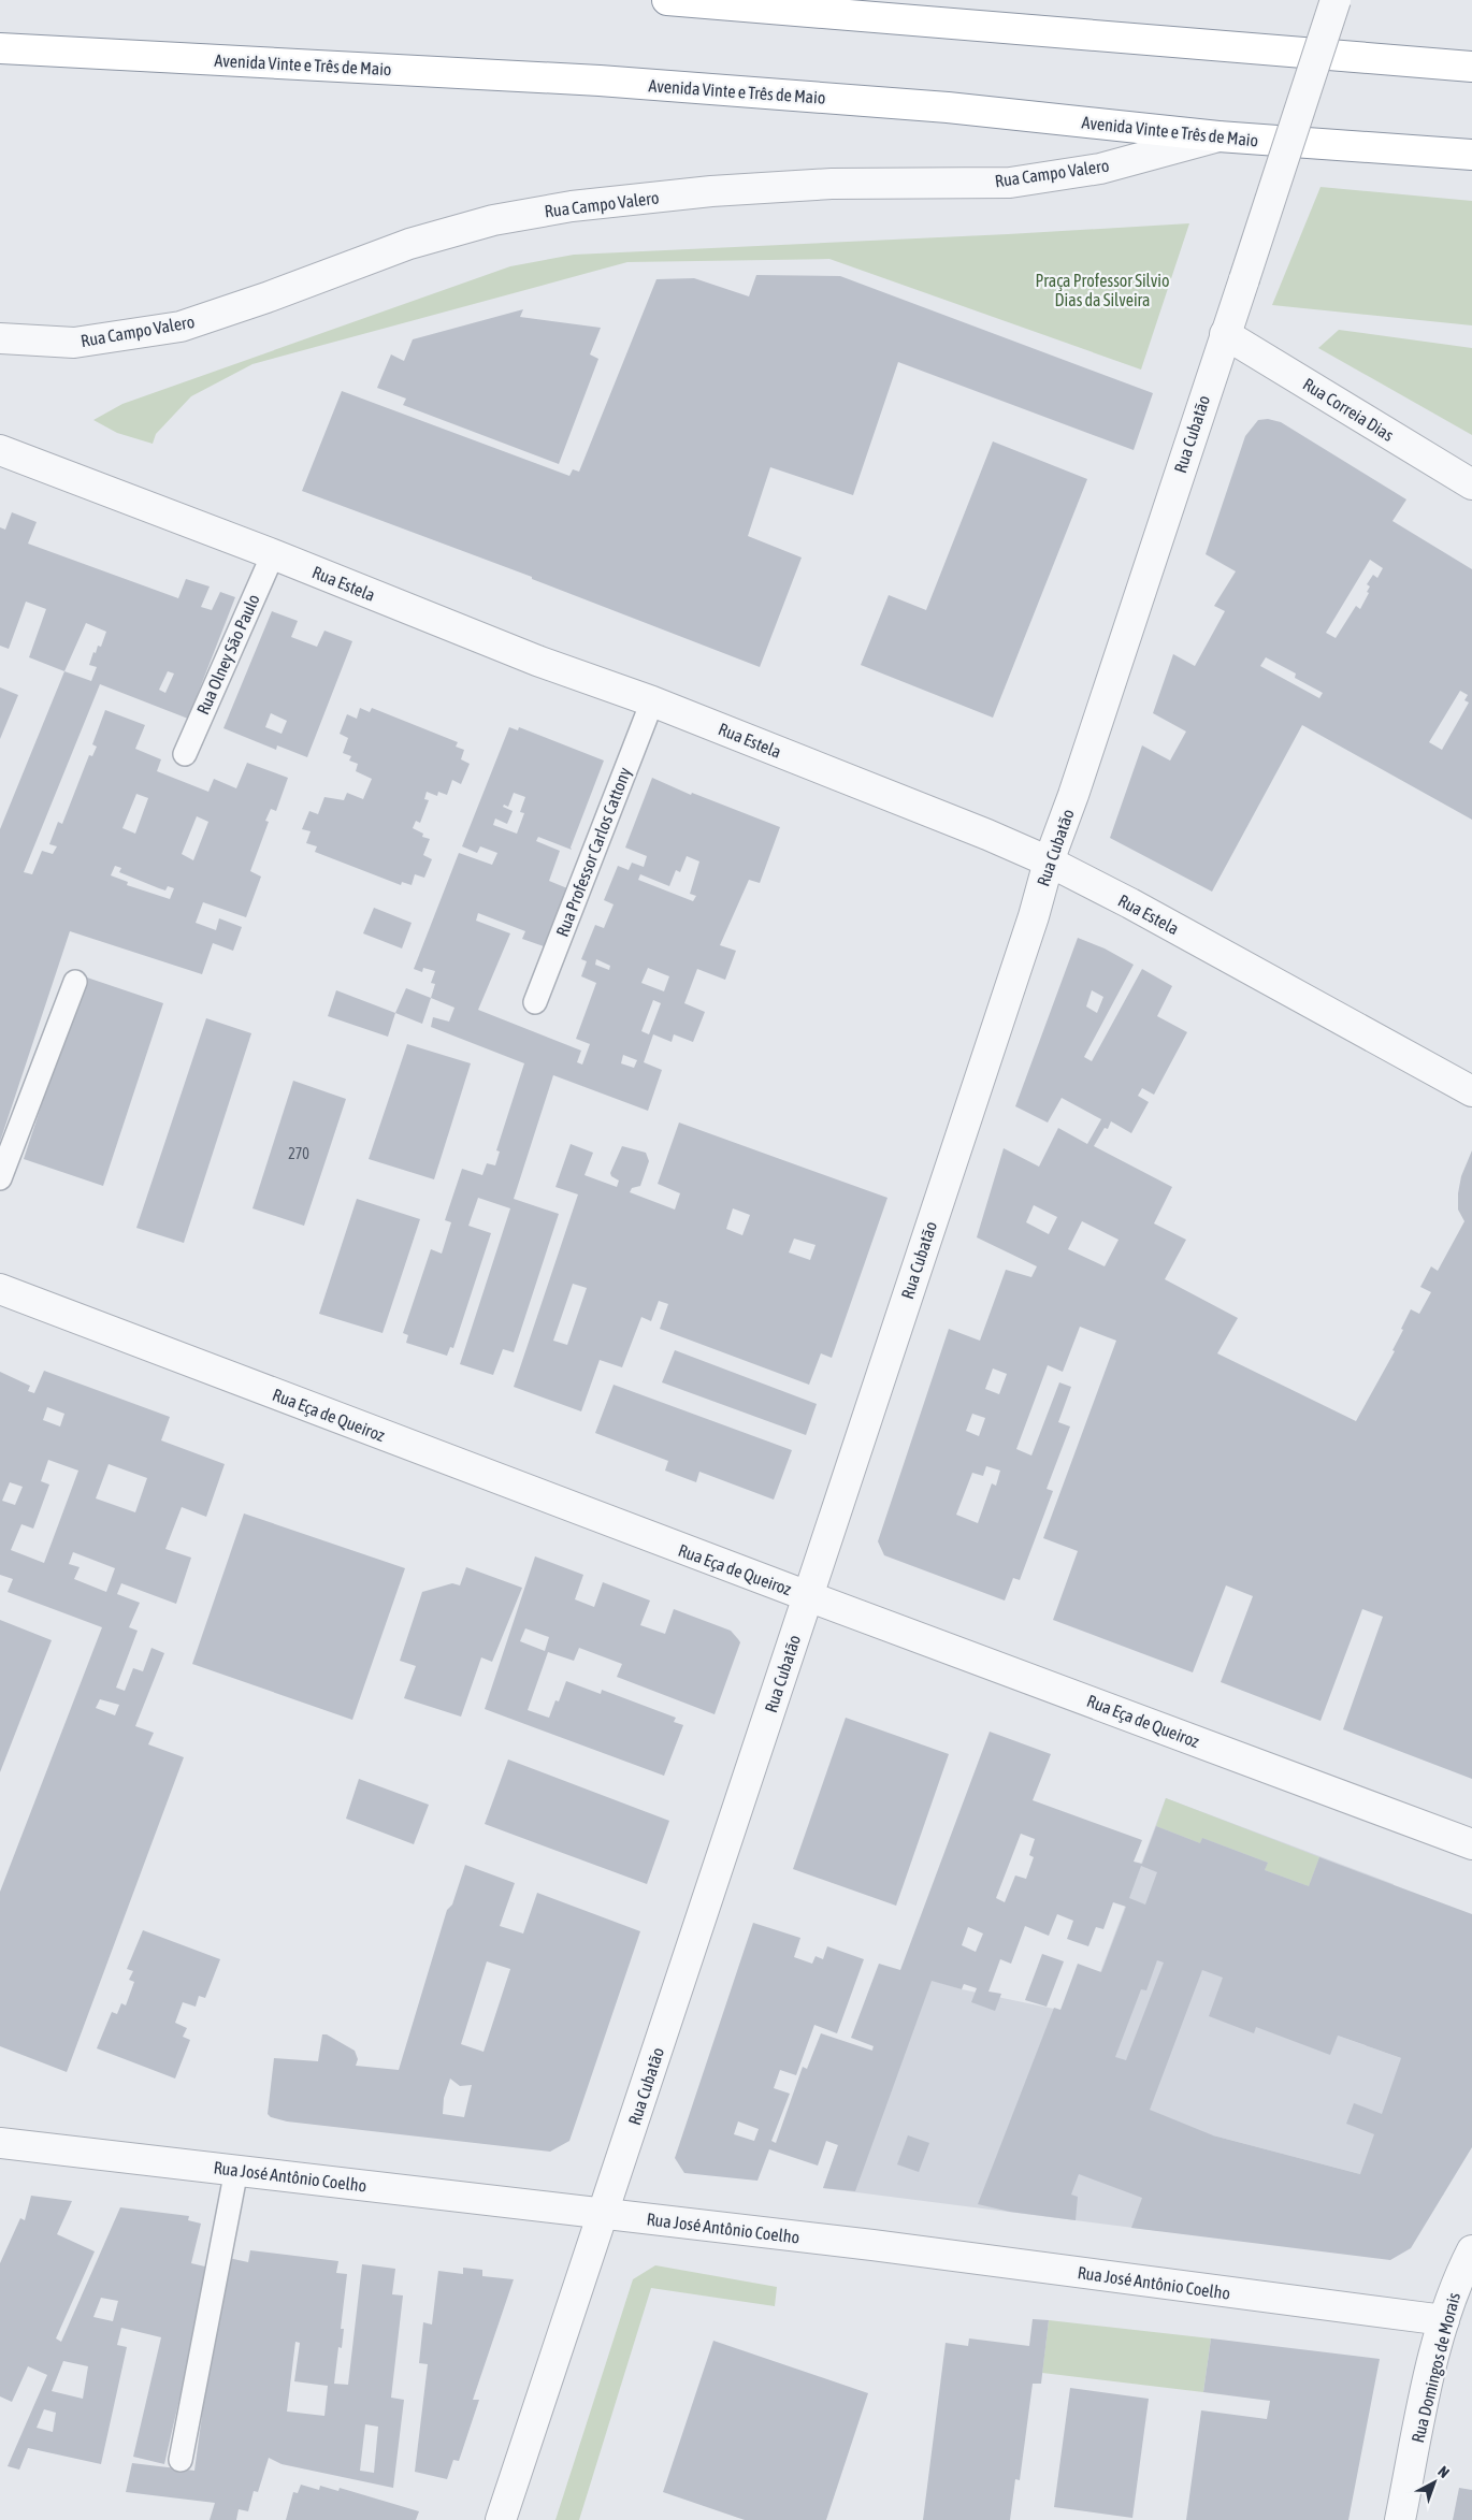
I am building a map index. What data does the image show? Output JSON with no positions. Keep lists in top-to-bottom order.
{
  "streets": {
    "highway": ["Avenida Vinte e Três de Maio"],
    "street": [
      "Rua Campo Valero",
      "Rua Correia Dias",
      "Rua Cubatão",
      "Rua Estela",
      "Rua Eça de Queiroz",
      "Rua José Antônio Coelho",
      "Rua Domingos de Morais"
    ],
    "lane": ["Rua Olney São Paulo", "Rua Professor Carlos Cattony"]
  },
  "crossings": [
    ["Avenida Vinte e Três de Maio", "Rua Campo Valero"],
    ["Rua Correia Dias", "Rua Cubatão"],
    ["Rua Cubatão", "Rua Estela"],
    ["Rua Cubatão", "Rua Eça de Queiroz"],
    ["Rua Cubatão", "Rua José Antônio Coelho"],
    ["Rua Estela", "Rua Olney São Paulo"],
    ["Rua Estela", "Rua Professor Carlos Cattony"],
    ["Rua José Antônio Coelho", "Rua Domingos de Morais"]
  ],
  "parks": ["Praça Professor Silvio Dias da Silveira"],
  "house_numbers": ["270"],
  "north": "top right"
}
